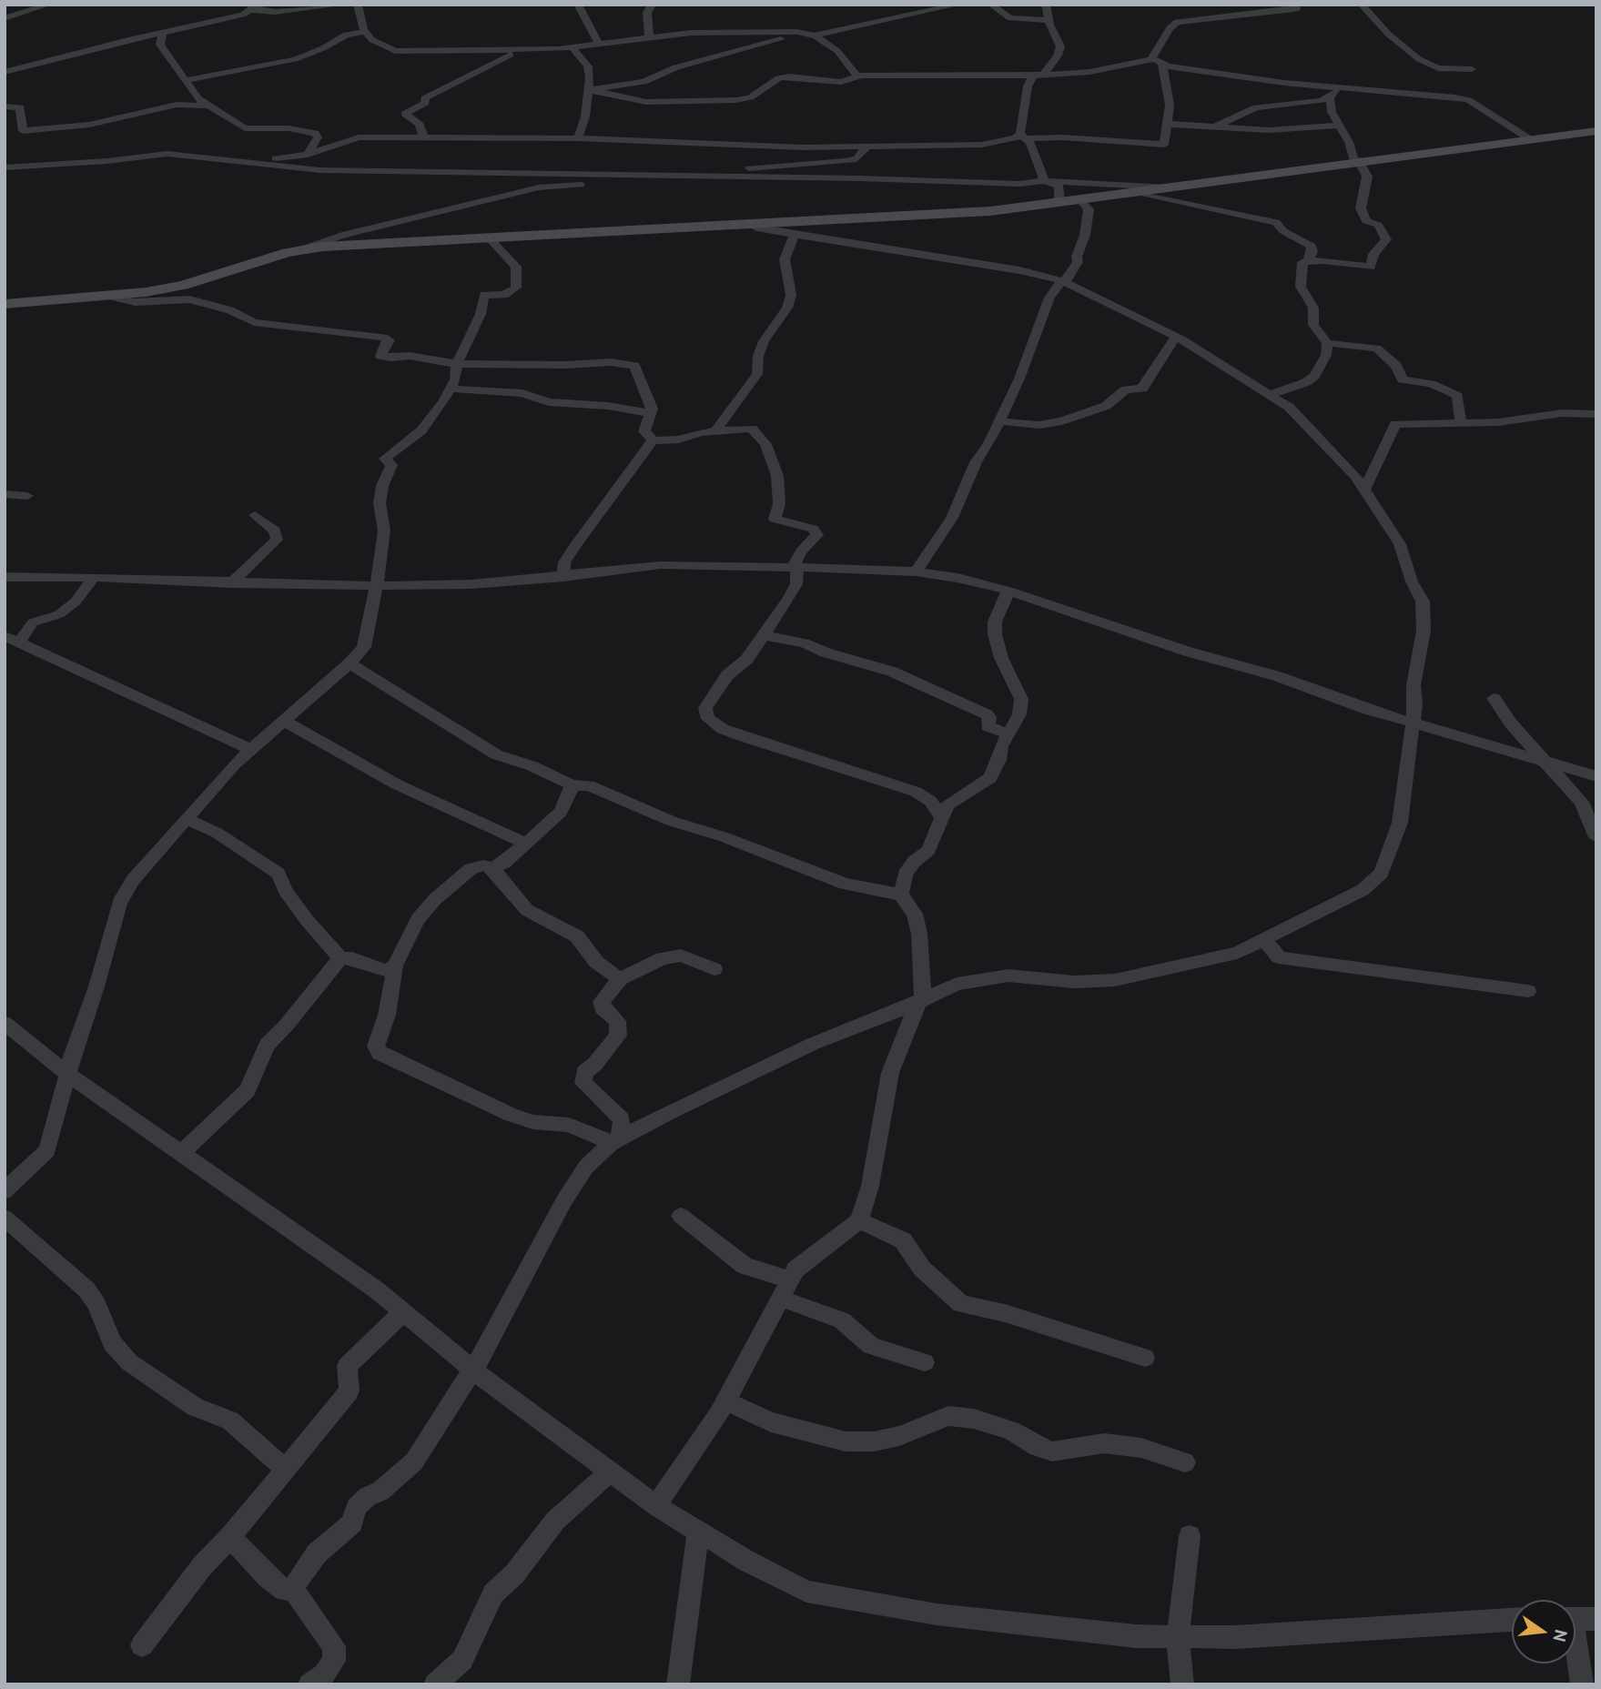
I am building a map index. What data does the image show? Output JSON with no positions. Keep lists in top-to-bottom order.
{
  "north": "right"
}
